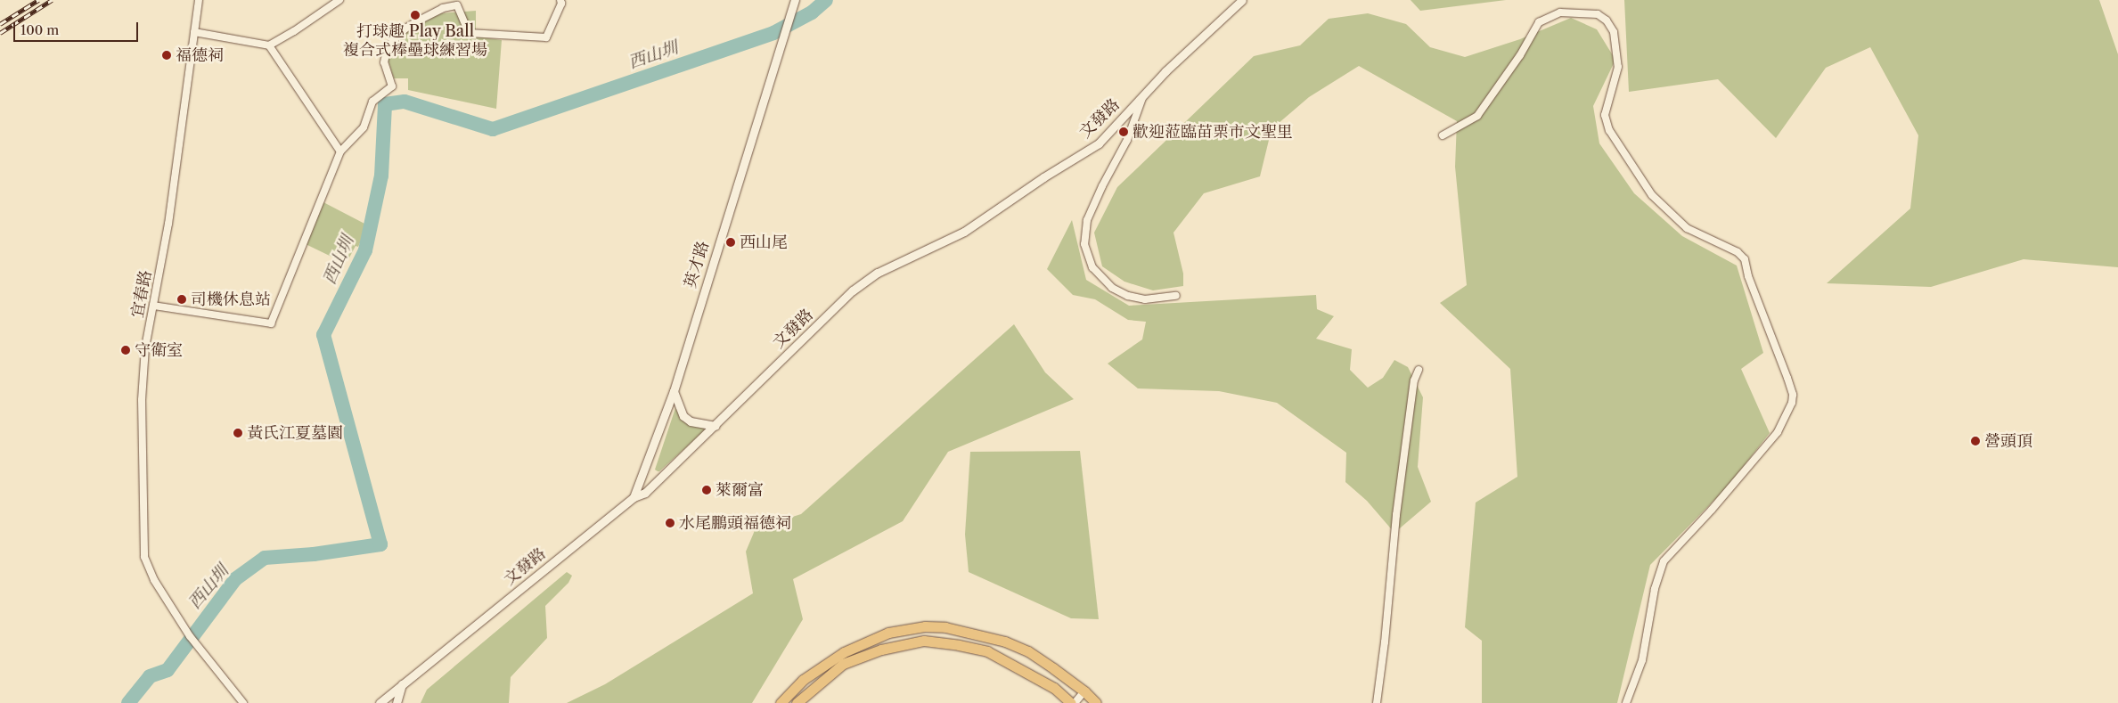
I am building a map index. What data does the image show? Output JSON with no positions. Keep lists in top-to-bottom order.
{
  "streets": {
    "street": ["文發路", "英才路", "宜春路"]
  },
  "crossings": [
    ["文發路", "英才路"]
  ],
  "water": ["西山圳"],
  "places": [
    "打球趣 Play Ball 複合式棒壘球練習場",
    "福德祠",
    "歡迎蒞臨苗栗市文聖里",
    "西山尾",
    "司機休息站",
    "守衛室",
    "黃氏江夏墓園",
    "營頭頂",
    "萊爾富",
    "水尾鵬頭福德祠"
  ],
  "scale_bar": "100 m"
}
